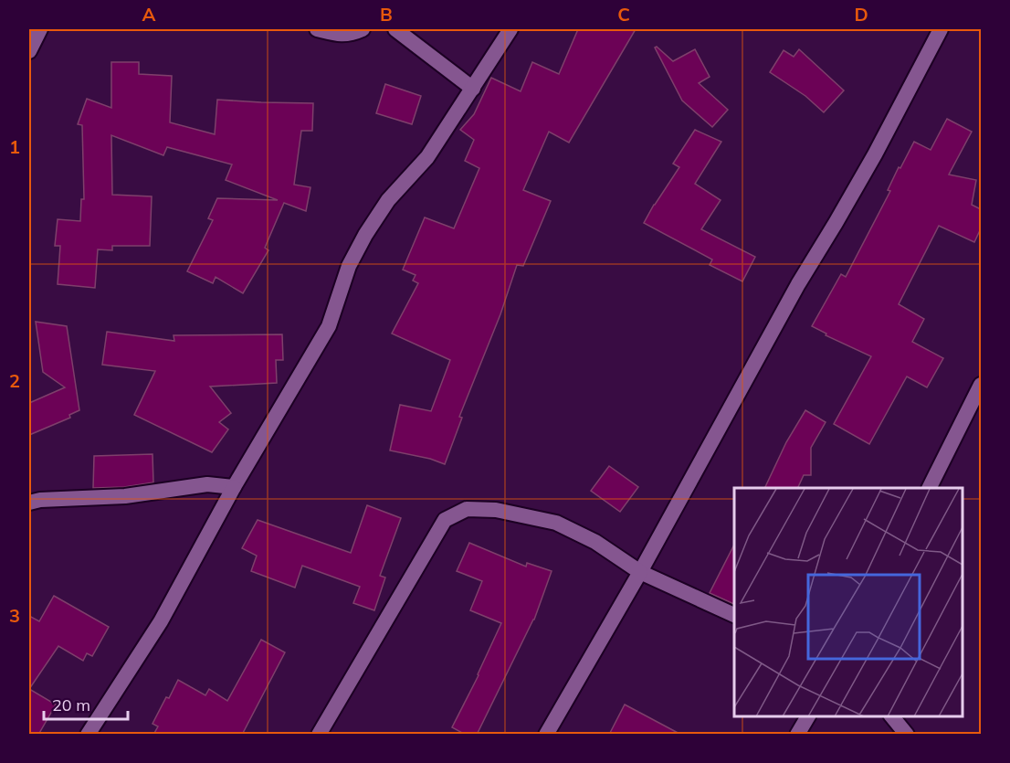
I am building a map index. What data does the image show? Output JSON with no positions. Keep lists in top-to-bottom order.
{
  "scale_bar": "20 m",
  "grid": {
    "columns": [
      "A",
      "B",
      "C",
      "D"
    ],
    "rows": ["1", "2", "3"]
  }
}
